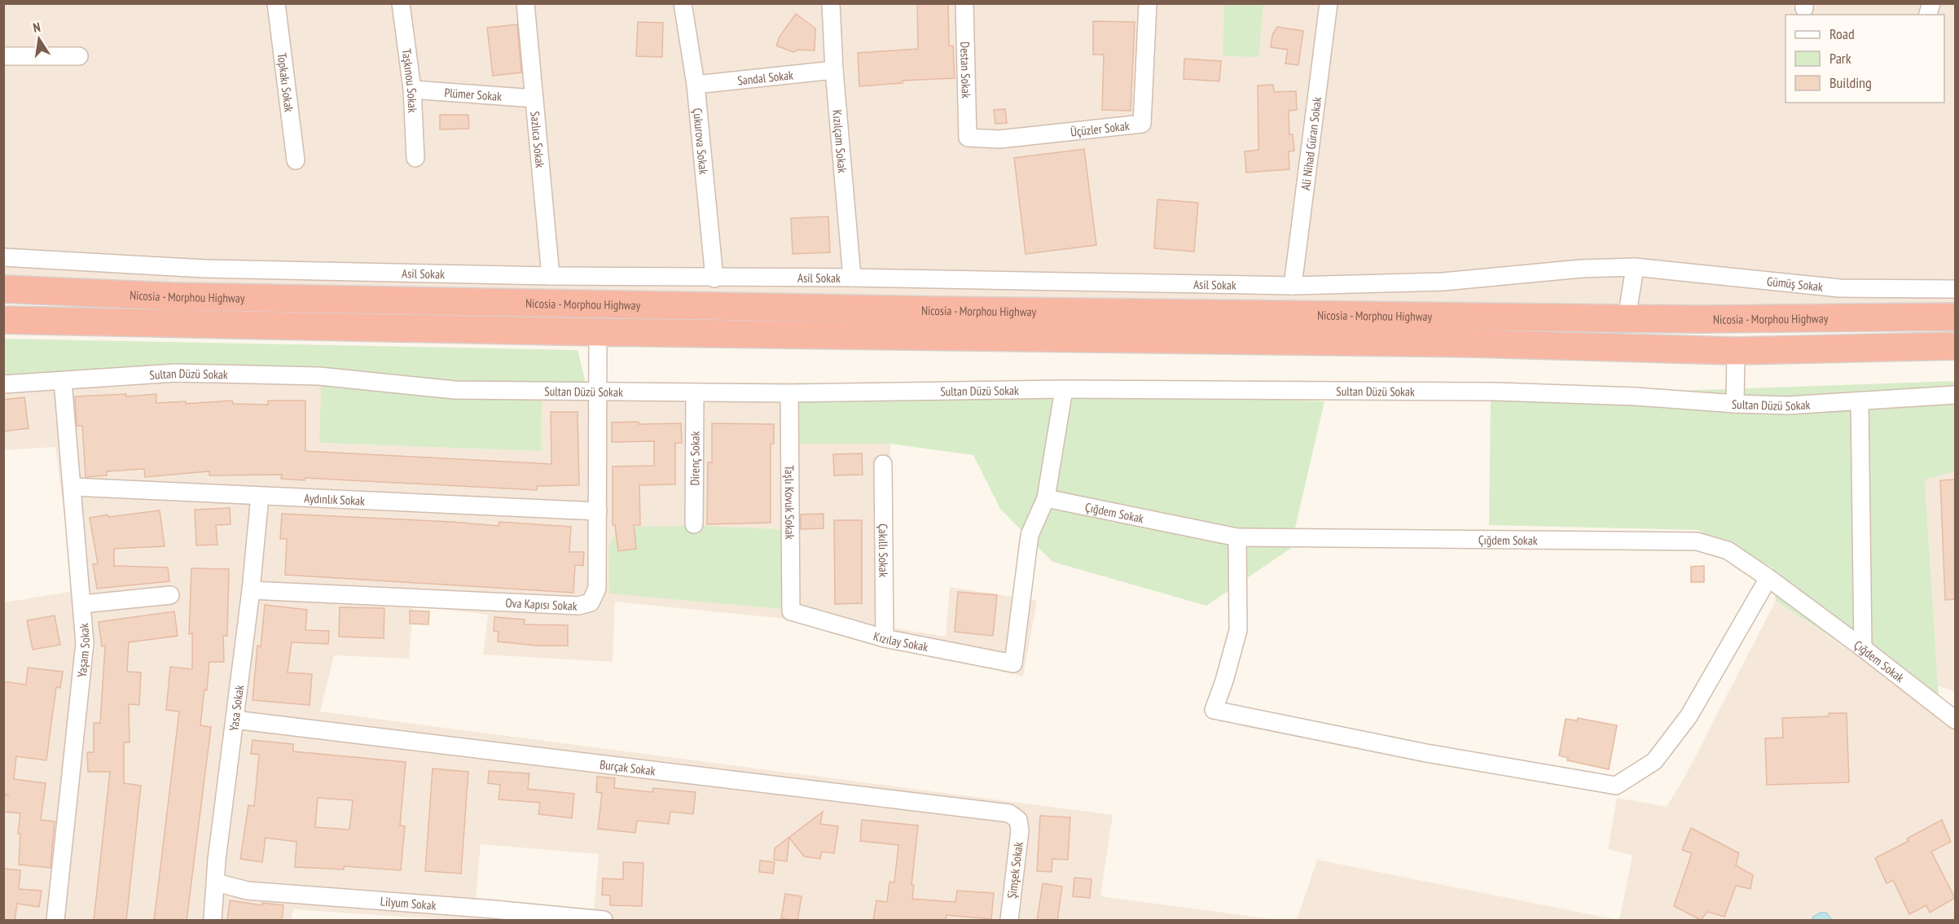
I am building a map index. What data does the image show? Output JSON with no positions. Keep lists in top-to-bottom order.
{
  "streets": {
    "highway": ["Nicosia - Morphou Highway"],
    "street": [
      "Destan Sokak",
      "Sandal Sokak",
      "Taşkınou Sokak",
      "Topkakı Sokak",
      "Plümer Sokak",
      "Üçüzler Sokak",
      "Sazlıca Sokak",
      "Çukurova Sokak",
      "Kızılçam Sokak",
      "Ali Nihad Güran Sokak",
      "Asil Sokak",
      "Gümüş Sokak",
      "Sultan Düzü Sokak",
      "Direnç Sokak",
      "Aydınlık Sokak",
      "Taşlı Kovuk Sokak",
      "Çığdem Sokak",
      "Çakıllı Sokak",
      "Ova Kapısı Sokak",
      "Kızılay Sokak",
      "Yaşam Sokak",
      "Yasa Sokak",
      "Burçak Sokak",
      "Şimşek Sokak",
      "Lilyum Sokak"
    ]
  },
  "crossings": [
    ["Destan Sokak", "Üçüzler Sokak"],
    ["Sandal Sokak", "Çukurova Sokak"],
    ["Sandal Sokak", "Kızılçam Sokak"],
    ["Taşkınou Sokak", "Plümer Sokak"],
    ["Plümer Sokak", "Sazlıca Sokak"],
    ["Sazlıca Sokak", "Asil Sokak"],
    ["Çukurova Sokak", "Asil Sokak"],
    ["Kızılçam Sokak", "Asil Sokak"],
    ["Ali Nihad Güran Sokak", "Asil Sokak"],
    ["Asil Sokak", "Gümüş Sokak"],
    ["Sultan Düzü Sokak", "Direnç Sokak"],
    ["Sultan Düzü Sokak", "Taşlı Kovuk Sokak"],
    ["Sultan Düzü Sokak", "Ova Kapısı Sokak"],
    ["Sultan Düzü Sokak", "Yaşam Sokak"],
    ["Aydınlık Sokak", "Ova Kapısı Sokak"],
    ["Aydınlık Sokak", "Yaşam Sokak"],
    ["Aydınlık Sokak", "Yasa Sokak"],
    ["Taşlı Kovuk Sokak", "Kızılay Sokak"],
    ["Çığdem Sokak", "Kızılay Sokak"],
    ["Çakıllı Sokak", "Kızılay Sokak"],
    ["Ova Kapısı Sokak", "Yasa Sokak"],
    ["Yasa Sokak", "Burçak Sokak"],
    ["Yasa Sokak", "Lilyum Sokak"],
    ["Burçak Sokak", "Şimşek Sokak"]
  ],
  "legend": ["Road", "Park", "Building"],
  "north": "top"
}
